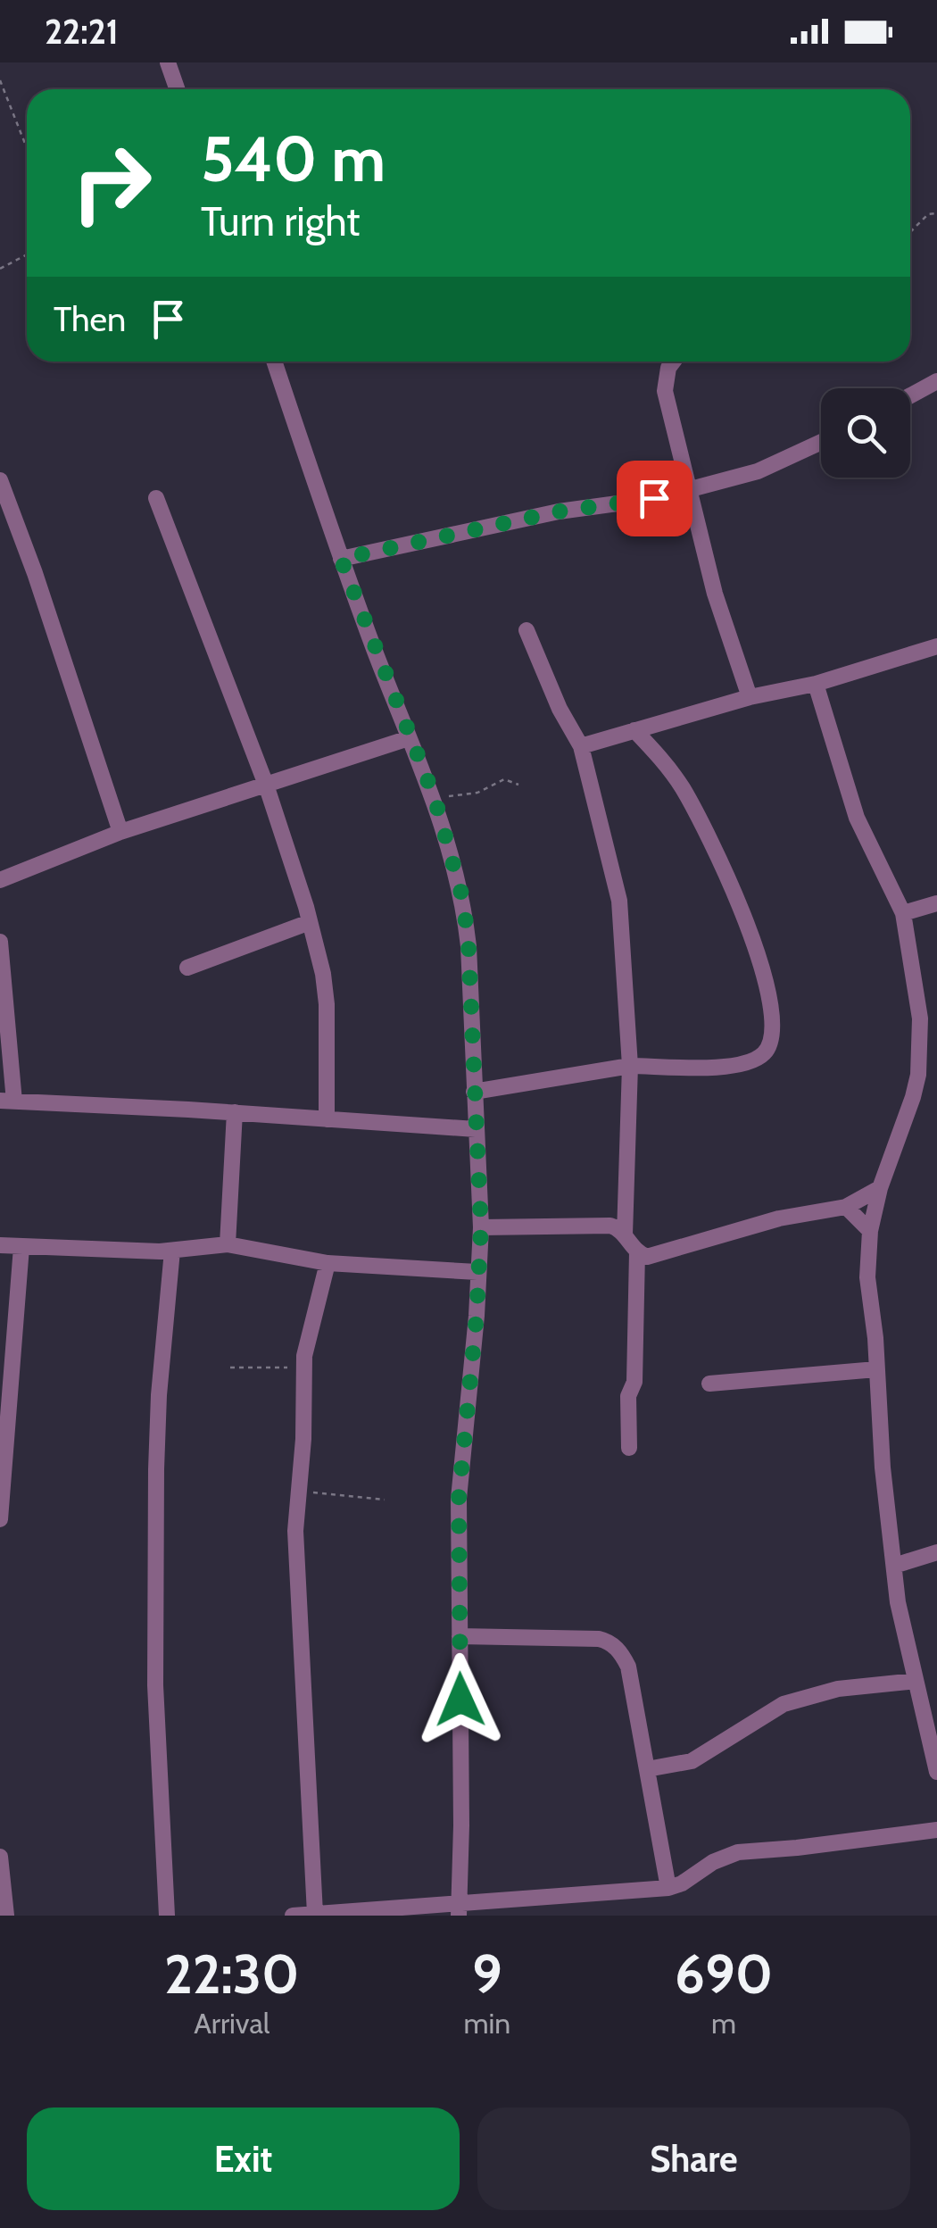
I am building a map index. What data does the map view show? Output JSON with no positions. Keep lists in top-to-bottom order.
{
  "page": {
    "status": "22:21",
    "turn": ["540 m", "Turn right"],
    "then": "Then",
    "eta": [
      "22:30",
      "Arrival",
      "9",
      "min",
      "690",
      "m"
    ],
    "buttons": ["Exit", "Share"]
  }
}
